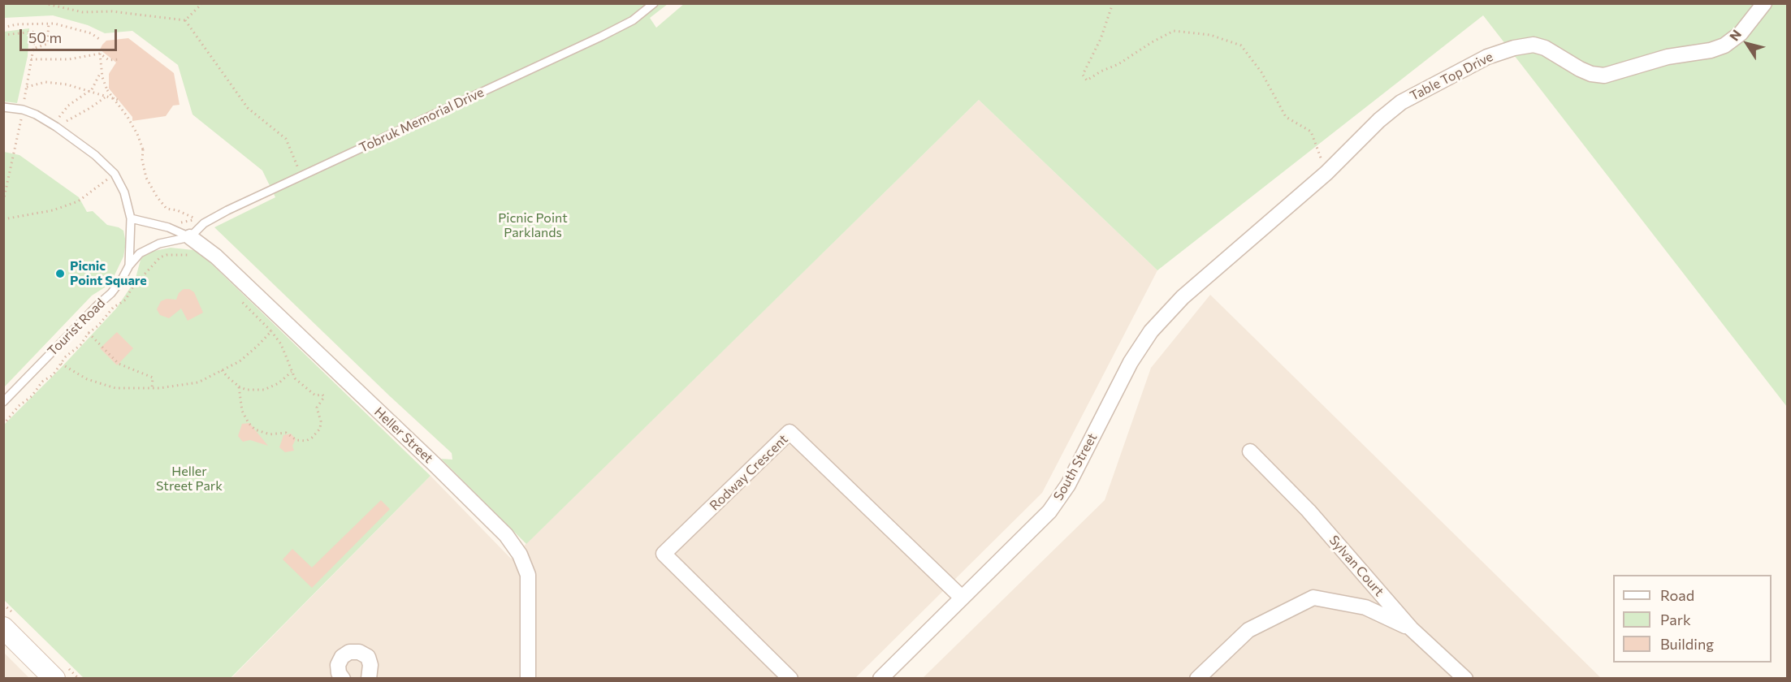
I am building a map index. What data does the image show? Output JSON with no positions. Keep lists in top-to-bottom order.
{
  "streets": {
    "street": [
      "Table Top Drive",
      "Heller Street",
      "South Street",
      "Rodway Crescent",
      "Sylvan Court"
    ],
    "lane": ["Tobruk Memorial Drive", "Tourist Road"]
  },
  "crossings": [
    ["Table Top Drive", "South Street"],
    ["Tobruk Memorial Drive", "Heller Street"],
    ["Tourist Road", "Heller Street"],
    ["South Street", "Rodway Crescent"]
  ],
  "parks": ["Picnic Point Parklands", "Heller Street Park"],
  "places": ["Picnic Point Square"],
  "legend": ["Road", "Park", "Building"],
  "scale_bar": "50 m",
  "north": "top left"
}
